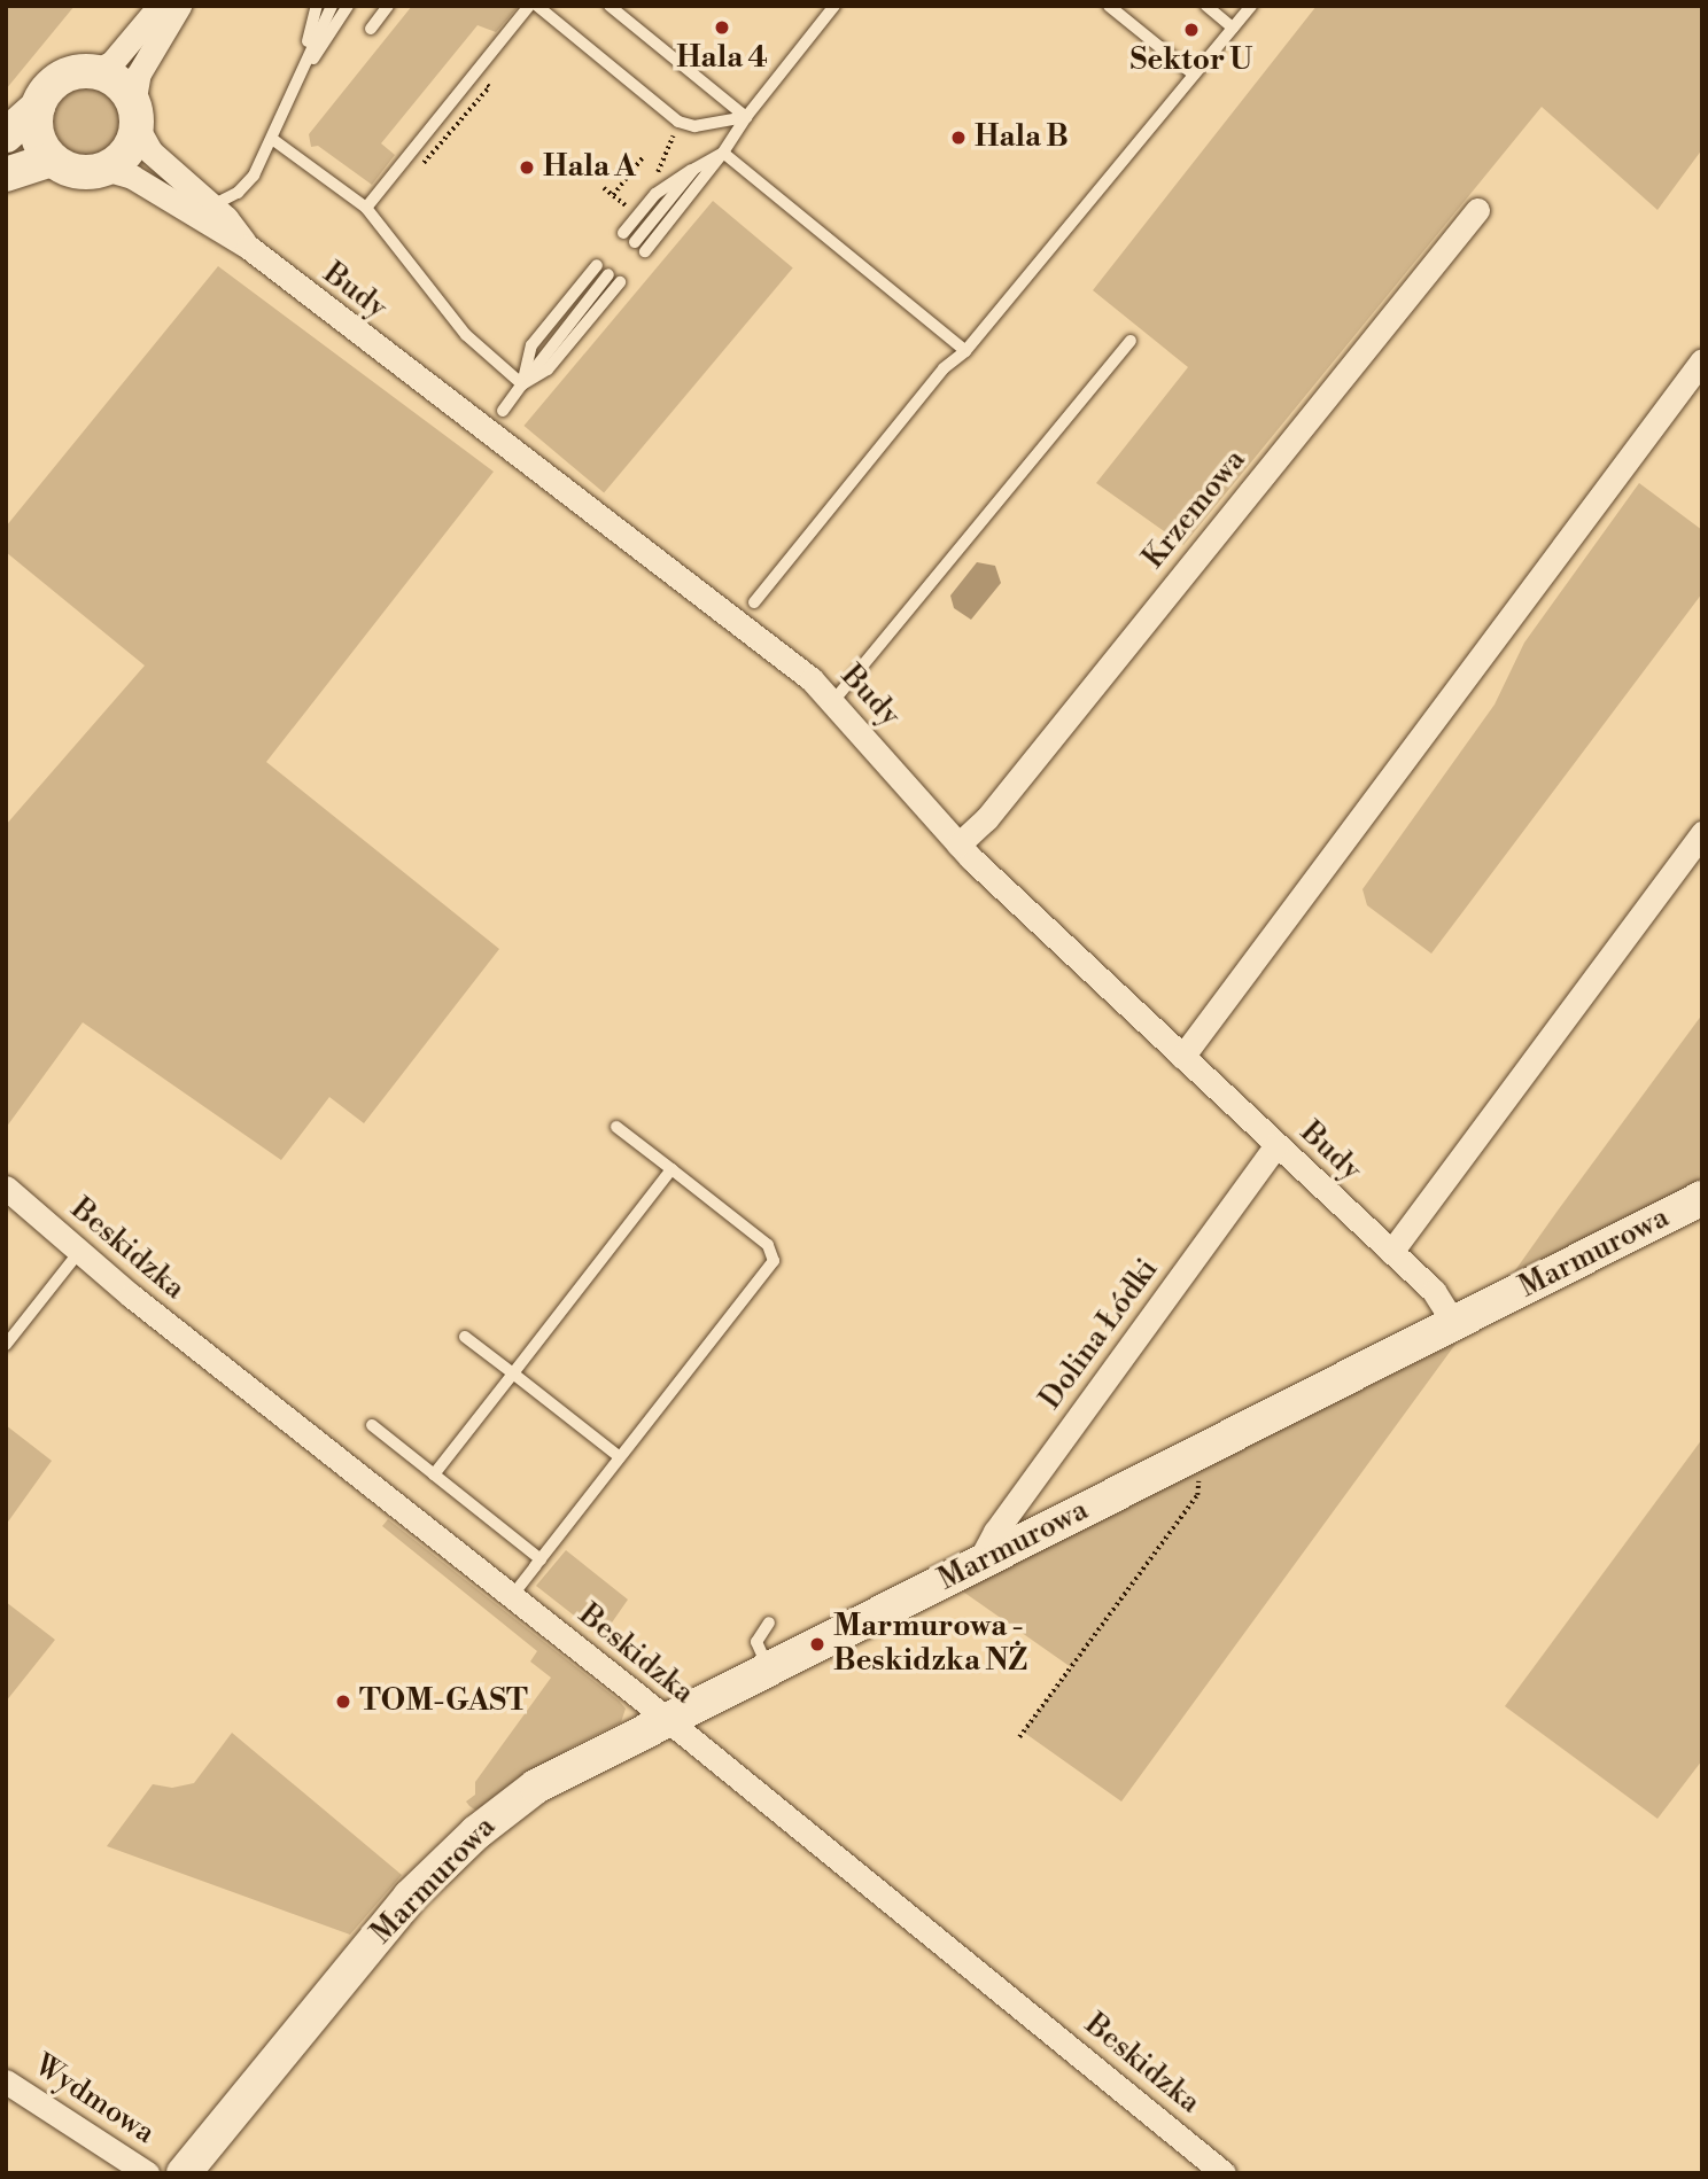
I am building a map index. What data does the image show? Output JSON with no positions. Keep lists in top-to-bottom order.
{
  "streets": {
    "street": [
      "Budy",
      "Krzemowa",
      "Beskidzka",
      "Marmurowa",
      "Dolina Łódki",
      "Wydmowa"
    ]
  },
  "crossings": [
    ["Budy", "Krzemowa"],
    ["Budy", "Marmurowa"],
    ["Budy", "Dolina Łódki"],
    ["Beskidzka", "Marmurowa"],
    ["Marmurowa", "Dolina Łódki"]
  ],
  "places": [
    "Hala 4",
    "Sektor U",
    "Hala B",
    "Hala A",
    "Marmurowa - Beskidzka NŻ",
    "TOM-GAST"
  ]
}
